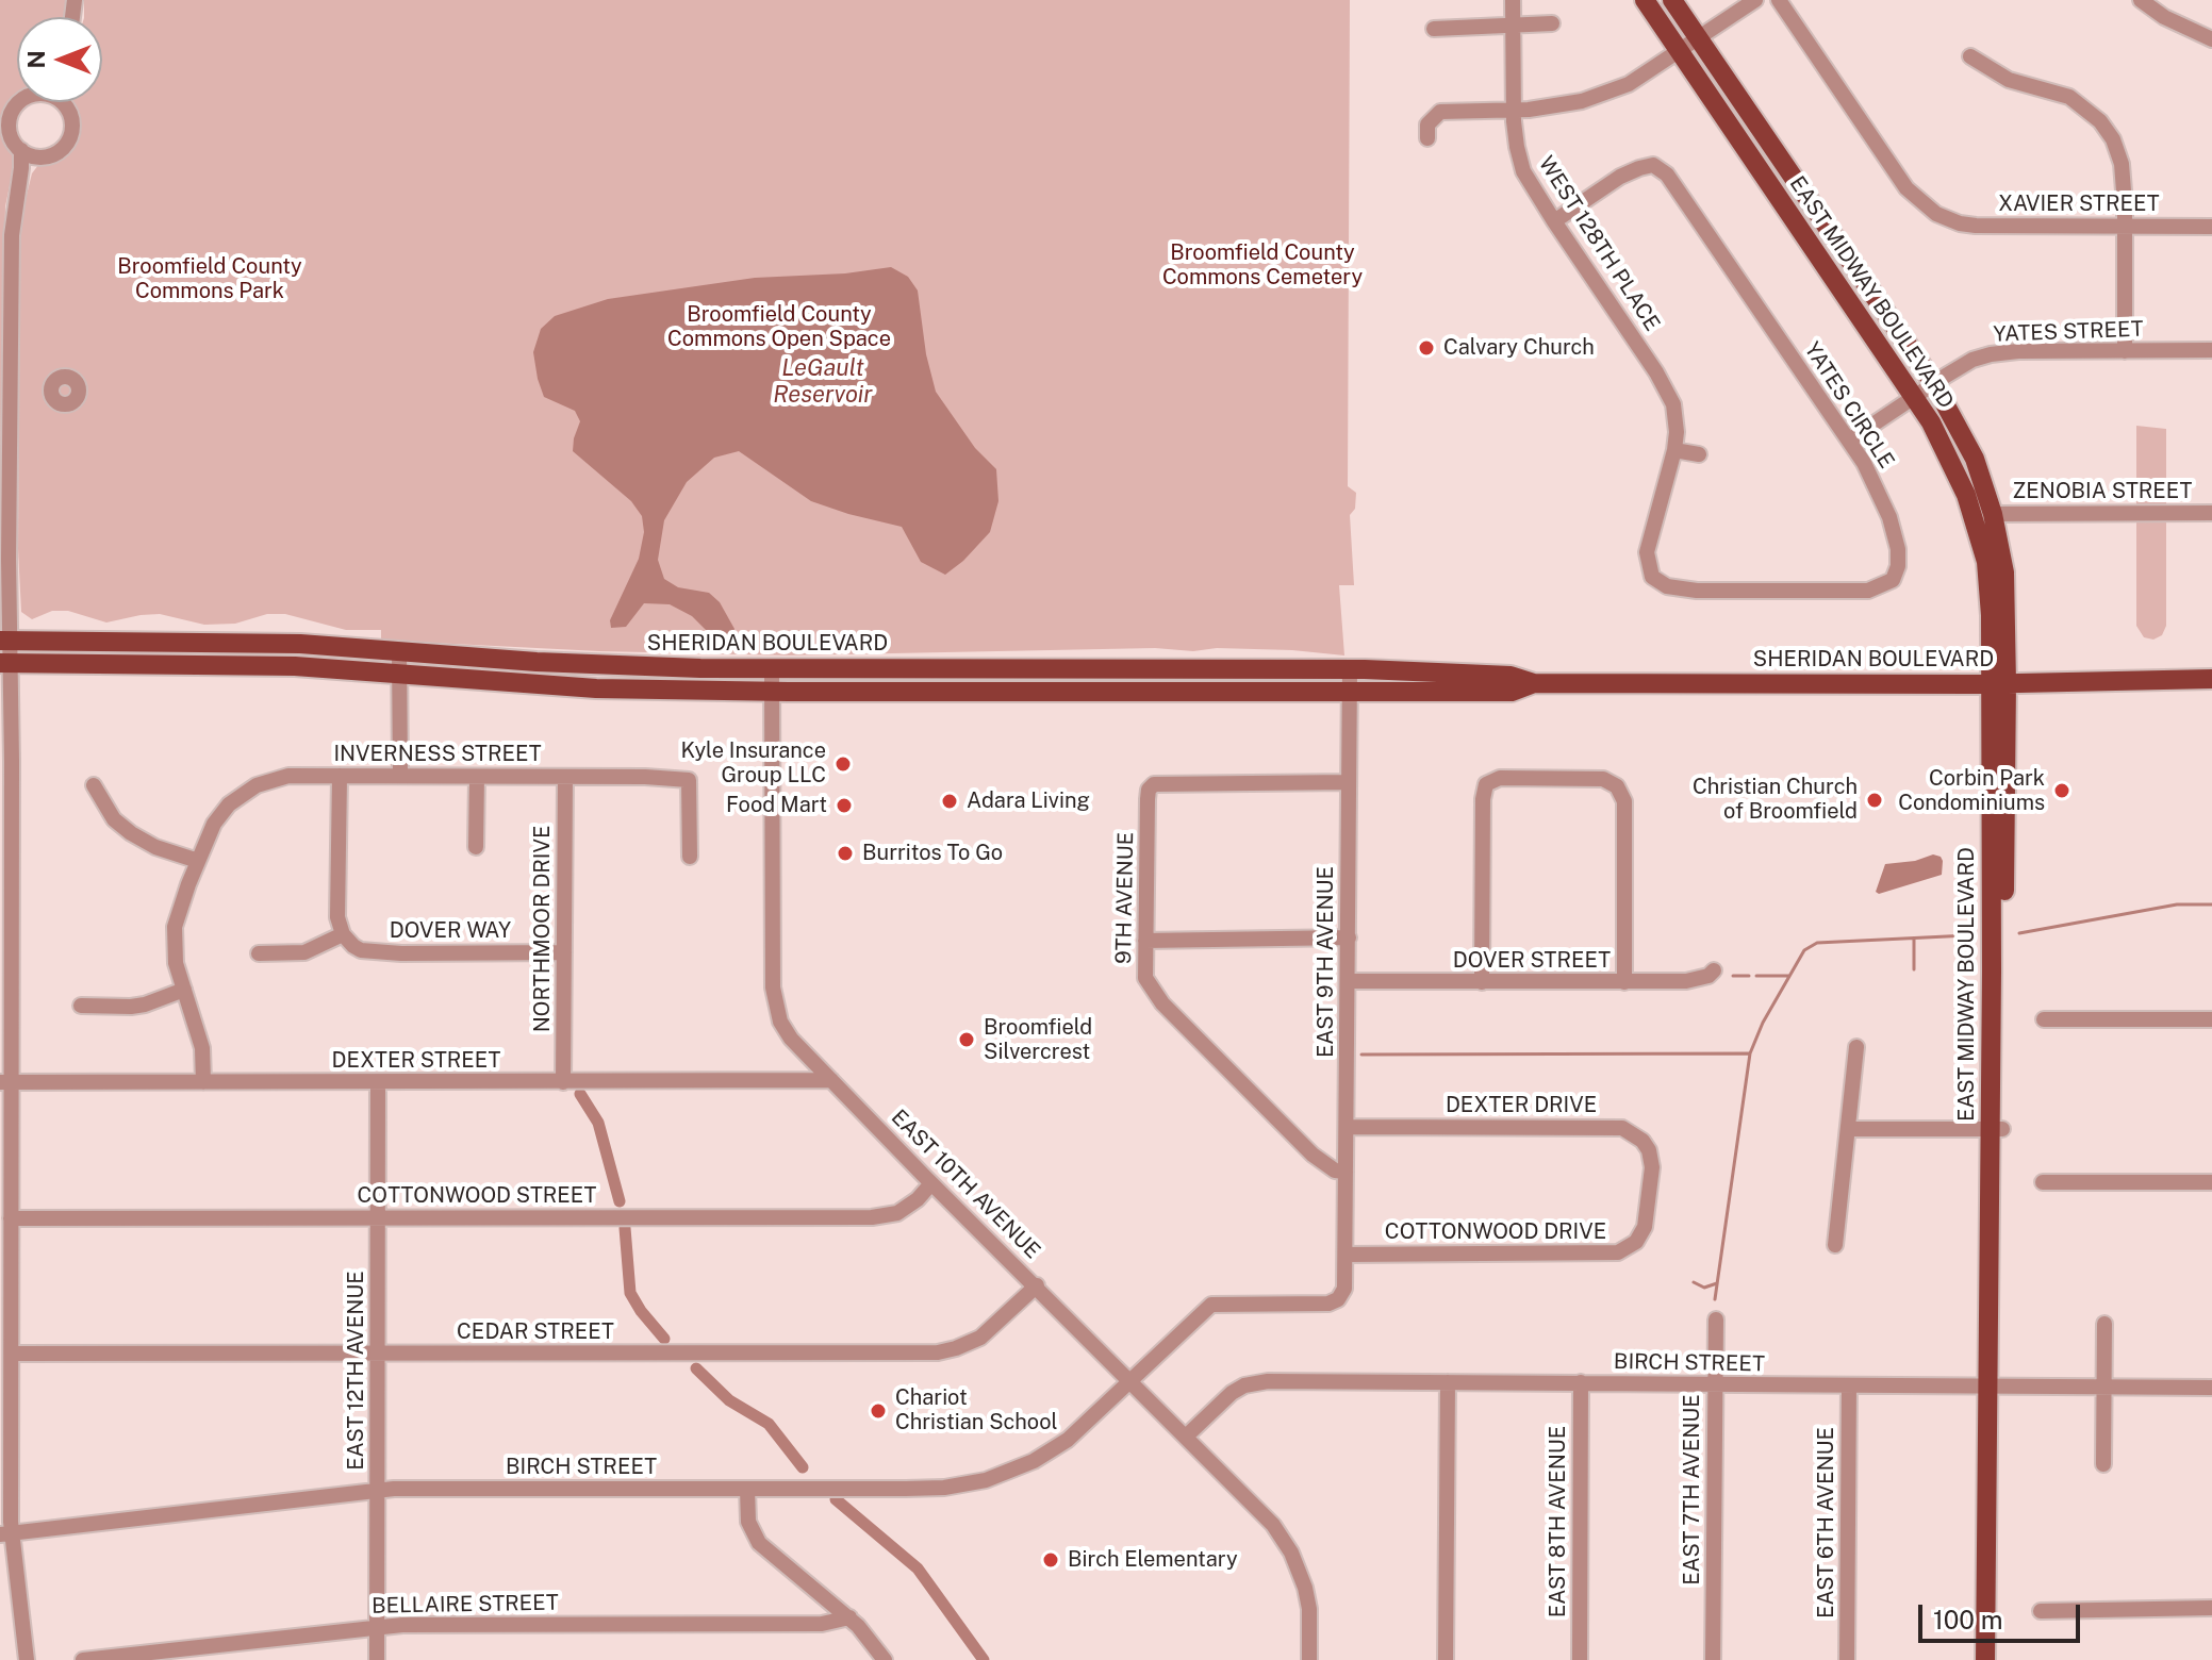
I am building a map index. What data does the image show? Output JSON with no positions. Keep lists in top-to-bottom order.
{
  "streets": {
    "main road": ["EAST MIDWAY BOULEVARD", "SHERIDAN BOULEVARD"],
    "street": [
      "XAVIER STREET",
      "WEST 128TH PLACE",
      "YATES STREET",
      "YATES CIRCLE",
      "ZENOBIA STREET",
      "INVERNESS STREET",
      "9TH AVENUE",
      "NORTHMOOR DRIVE",
      "DOVER WAY",
      "DOVER STREET",
      "EAST 9TH AVENUE",
      "DEXTER STREET",
      "DEXTER DRIVE",
      "EAST 10TH AVENUE",
      "COTTONWOOD STREET",
      "COTTONWOOD DRIVE",
      "CEDAR STREET",
      "BIRCH STREET",
      "EAST 12TH AVENUE",
      "EAST 7TH AVENUE",
      "EAST 8TH AVENUE",
      "EAST 6TH AVENUE",
      "BELLAIRE STREET"
    ]
  },
  "crossings": [
    ["WEST 128TH PLACE", "YATES CIRCLE"],
    ["EAST MIDWAY BOULEVARD", "YATES STREET"],
    ["EAST MIDWAY BOULEVARD", "ZENOBIA STREET"],
    ["EAST MIDWAY BOULEVARD", "SHERIDAN BOULEVARD"],
    ["EAST MIDWAY BOULEVARD", "BIRCH STREET"],
    ["YATES STREET", "YATES CIRCLE"],
    ["SHERIDAN BOULEVARD", "EAST 9TH AVENUE"],
    ["SHERIDAN BOULEVARD", "EAST 10TH AVENUE"],
    ["INVERNESS STREET", "NORTHMOOR DRIVE"],
    ["9TH AVENUE", "EAST 9TH AVENUE"],
    ["NORTHMOOR DRIVE", "DOVER WAY"],
    ["NORTHMOOR DRIVE", "DEXTER STREET"],
    ["DOVER STREET", "EAST 9TH AVENUE"],
    ["EAST 9TH AVENUE", "DEXTER DRIVE"],
    ["EAST 9TH AVENUE", "EAST 10TH AVENUE"],
    ["EAST 9TH AVENUE", "COTTONWOOD DRIVE"],
    ["EAST 9TH AVENUE", "BIRCH STREET"],
    ["DEXTER STREET", "EAST 10TH AVENUE"],
    ["DEXTER STREET", "EAST 12TH AVENUE"],
    ["DEXTER DRIVE", "COTTONWOOD DRIVE"],
    ["EAST 10TH AVENUE", "COTTONWOOD STREET"],
    ["EAST 10TH AVENUE", "CEDAR STREET"],
    ["EAST 10TH AVENUE", "BIRCH STREET"],
    ["COTTONWOOD STREET", "EAST 12TH AVENUE"],
    ["CEDAR STREET", "EAST 12TH AVENUE"],
    ["BIRCH STREET", "EAST 12TH AVENUE"],
    ["BIRCH STREET", "EAST 7TH AVENUE"],
    ["BIRCH STREET", "EAST 8TH AVENUE"],
    ["BIRCH STREET", "EAST 6TH AVENUE"],
    ["EAST 12TH AVENUE", "BELLAIRE STREET"]
  ],
  "water": ["LeGault Reservoir"],
  "parks": ["Broomfield County Commons Cemetery", "Broomfield County Commons Park", "Broomfield County Commons Open Space"],
  "places": [
    "Calvary Church",
    "Kyle Insurance Group LLC",
    "Corbin Park Condominiums",
    "Christian Church of Broomfield",
    "Adara Living",
    "Food Mart",
    "Burritos To Go",
    "Broomfield Silvercrest",
    "Chariot Christian School",
    "Birch Elementary"
  ],
  "scale_bar": "100 m",
  "north": "left"
}
